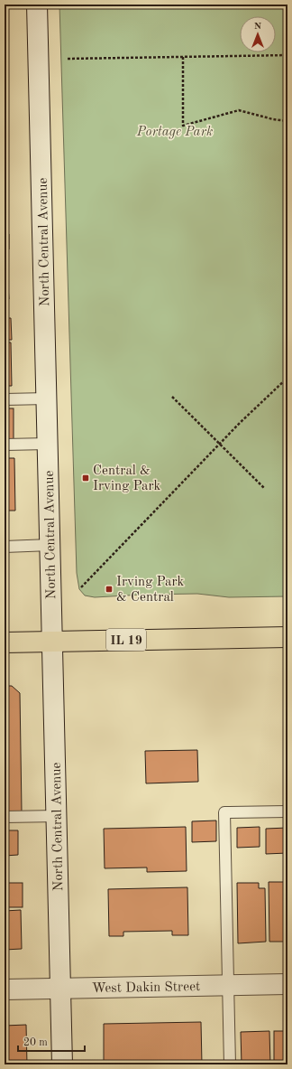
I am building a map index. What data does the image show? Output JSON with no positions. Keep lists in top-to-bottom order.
{
  "streets": {
    "main road": ["North Central Avenue", "IL 19", "West Dakin Street"]
  },
  "crossings": [
    ["North Central Avenue", "IL 19"],
    ["North Central Avenue", "West Dakin Street"]
  ],
  "parks": ["Portage Park"],
  "places": {
    "transit": ["Central & Irving Park", "Irving Park & Central"]
  },
  "scale_bar": "20 m",
  "north": "top"
}
